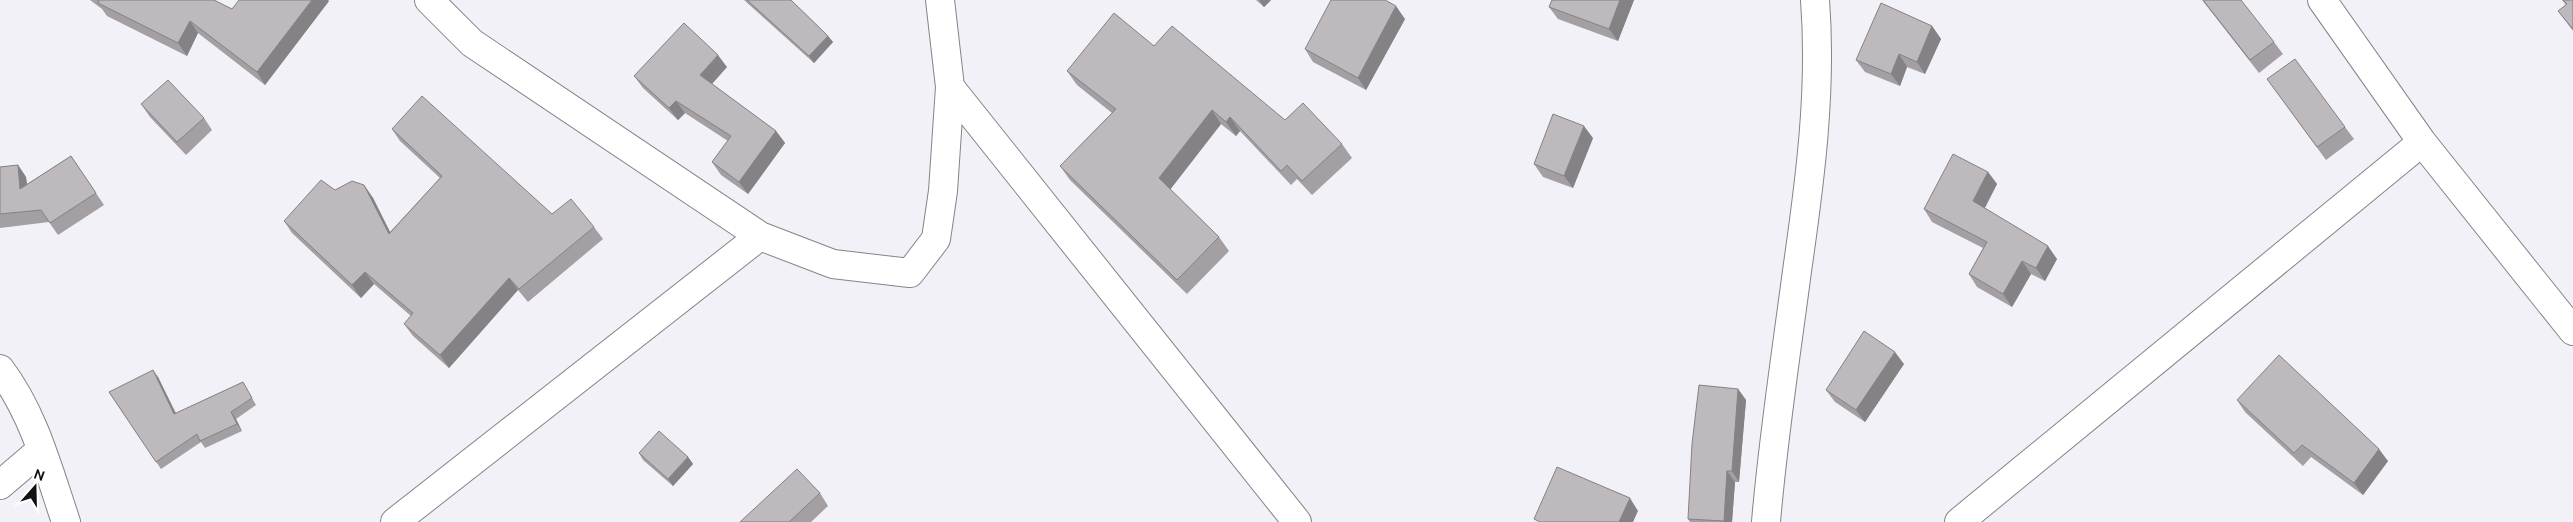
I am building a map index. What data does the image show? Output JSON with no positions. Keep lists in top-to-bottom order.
{
  "north": "top"
}
